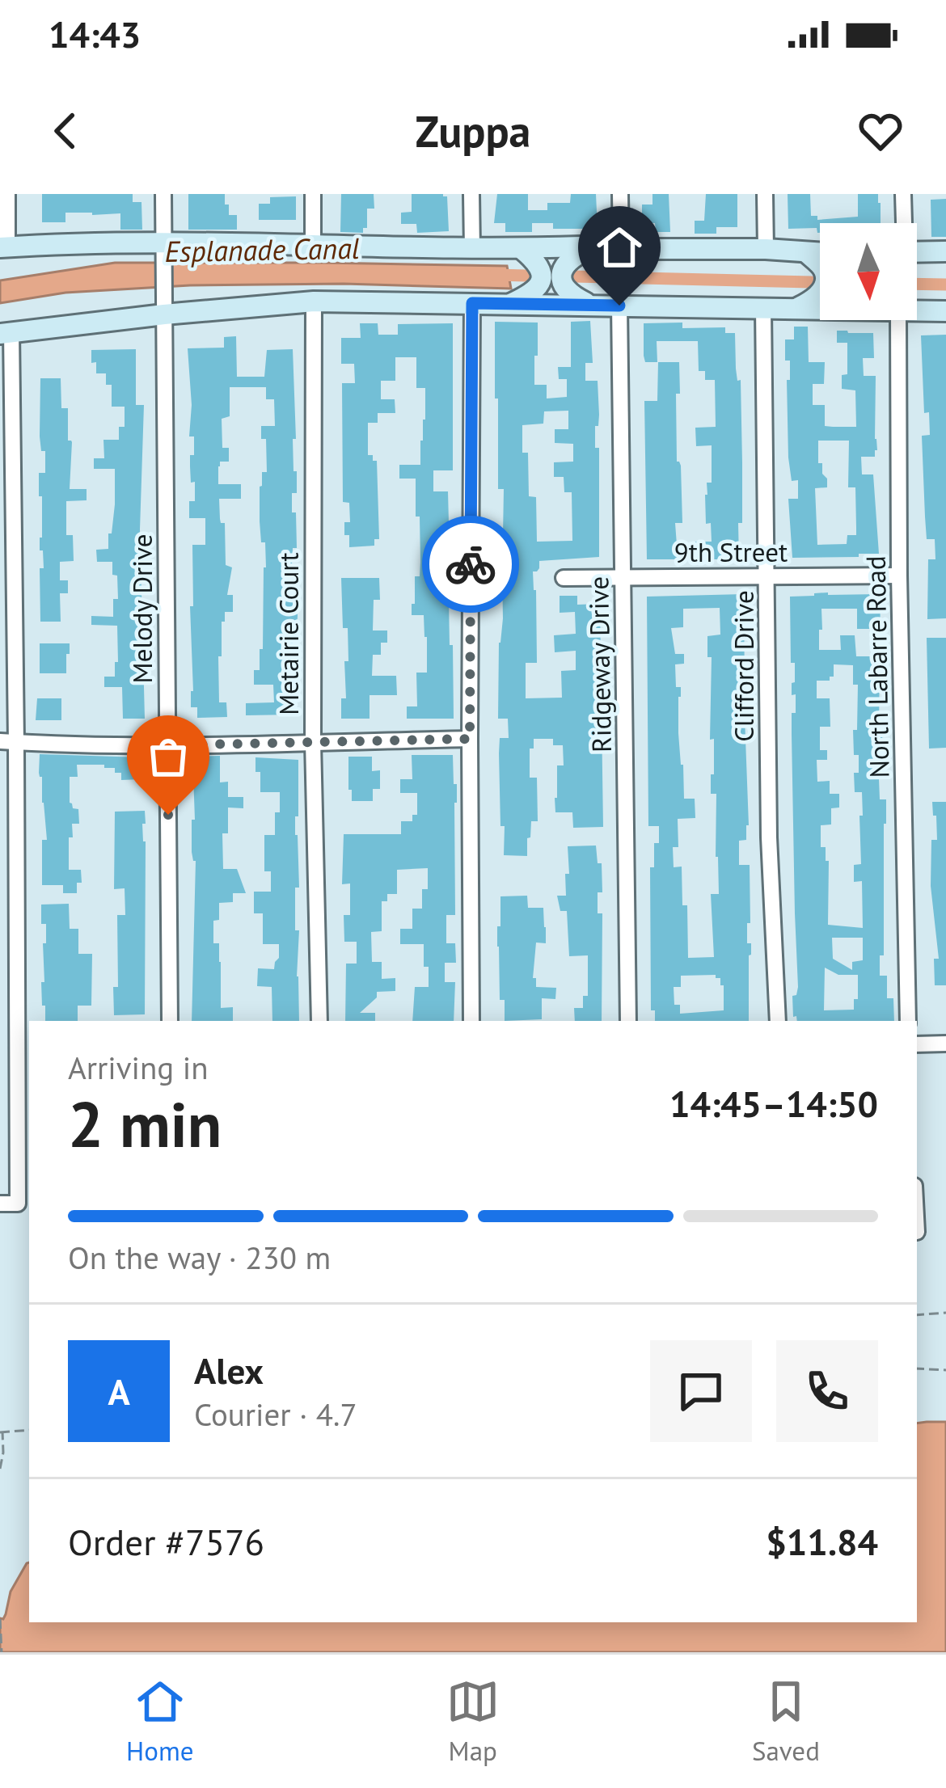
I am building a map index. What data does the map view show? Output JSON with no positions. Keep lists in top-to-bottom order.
{
  "streets": {
    "street": [
      "9th Street",
      "Melody Drive",
      "Metairie Court",
      "Ridgeway Drive",
      "Clifford Drive",
      "North Labarre Road"
    ]
  },
  "crossings": [
    ["9th Street", "Ridgeway Drive"],
    ["9th Street", "Clifford Drive"],
    ["9th Street", "North Labarre Road"]
  ],
  "water": ["Esplanade Canal"],
  "north": "bottom",
  "page": {
    "status": "14:43",
    "header": "Zuppa",
    "heading": ["2 min", "Arriving in", "14:45–14:50"],
    "panel": [
      "Alex",
      "Courier · 4.7",
      "Order #7576",
      "$11.84"
    ],
    "bar": "On the way · 230 m",
    "round": "A",
    "tabs": ["Home", "Map", "Saved"]
  }
}
